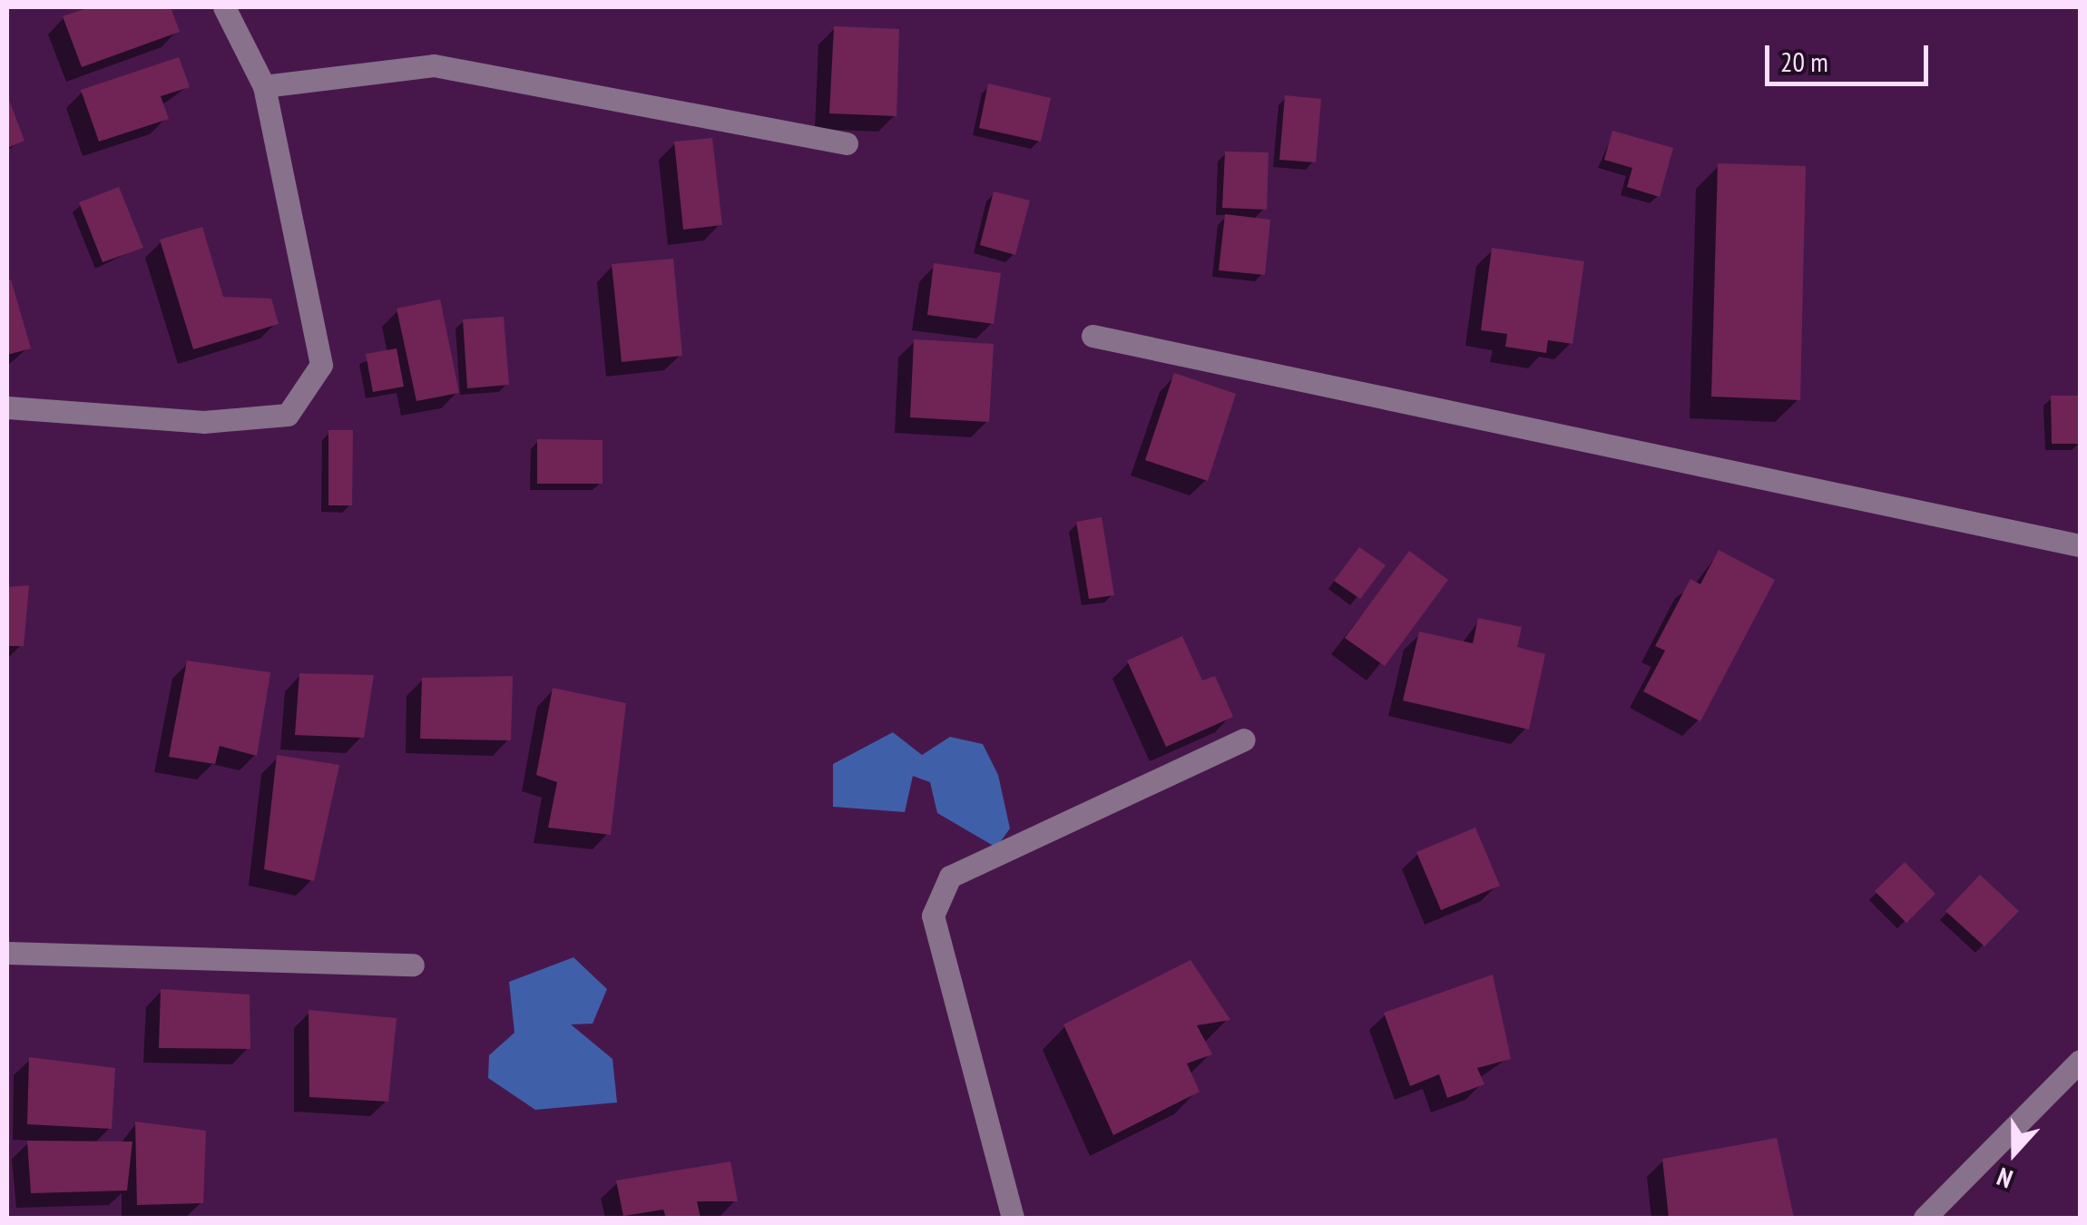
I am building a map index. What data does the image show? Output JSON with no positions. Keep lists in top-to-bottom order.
{
  "scale_bar": "20 m",
  "north": "bottom"
}
